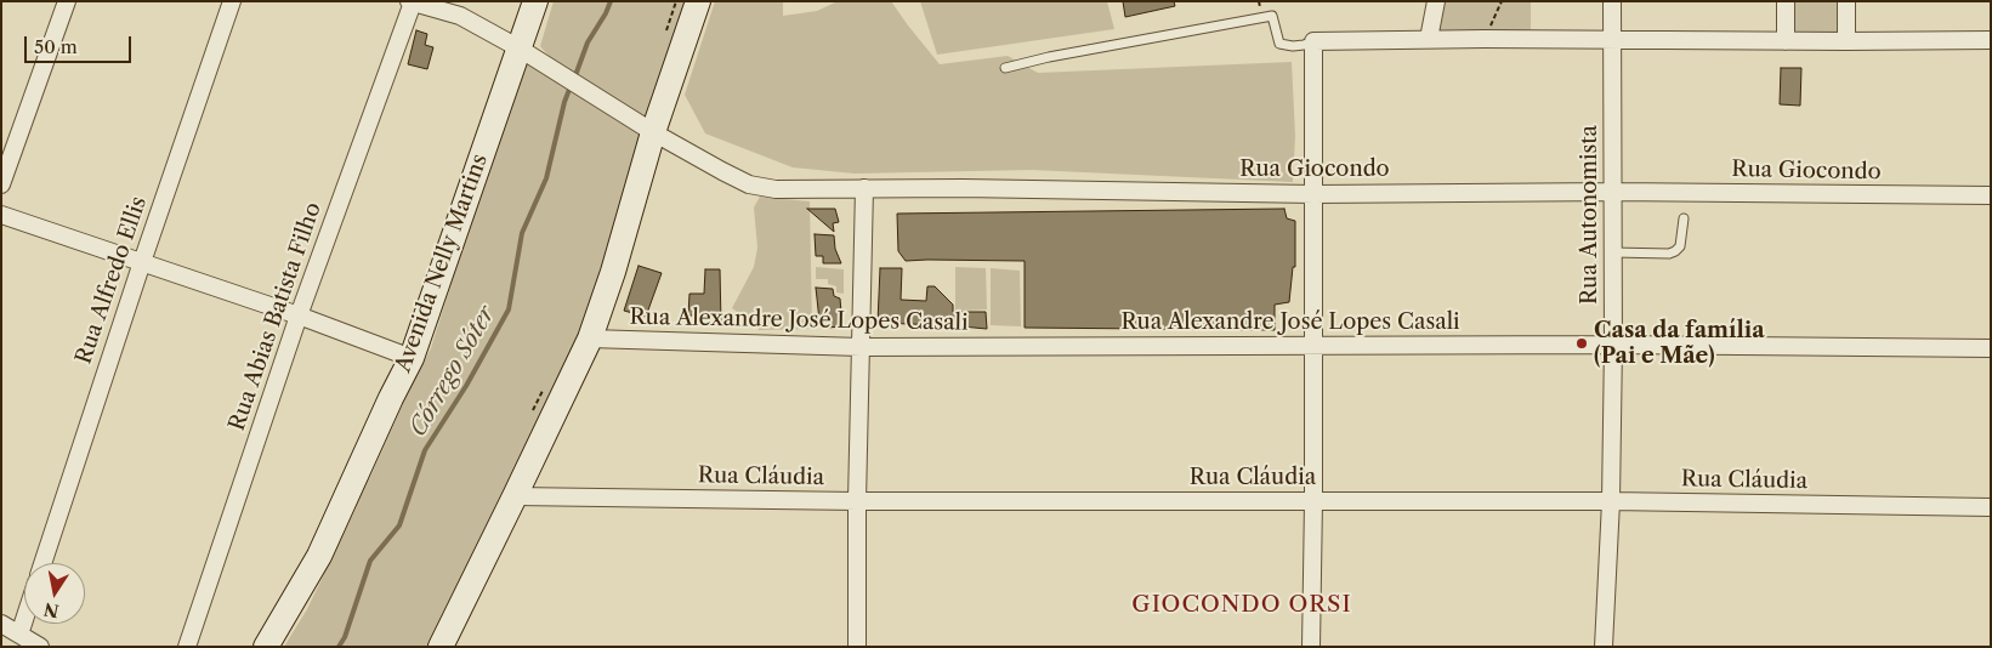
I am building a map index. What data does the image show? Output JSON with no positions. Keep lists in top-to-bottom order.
{
  "streets": {
    "main road": ["Avenida Nelly Martins"],
    "street": [
      "Rua Giocondo",
      "Rua Autonomista",
      "Rua Alfredo Ellis",
      "Rua Abias Batista Filho",
      "Rua Alexandre José Lopes Casali",
      "Rua Cláudia"
    ]
  },
  "crossings": [
    ["Rua Giocondo", "Rua Autonomista"],
    ["Rua Giocondo", "Avenida Nelly Martins"],
    ["Rua Giocondo", "Rua Abias Batista Filho"],
    ["Rua Autonomista", "Rua Alexandre José Lopes Casali"],
    ["Rua Autonomista", "Rua Cláudia"]
  ],
  "districts": ["GIOCONDO ORSI"],
  "water": ["Córrego Sóter"],
  "places": ["Casa da família (Pai e Mãe)"],
  "scale_bar": "50 m",
  "north": "bottom"
}
